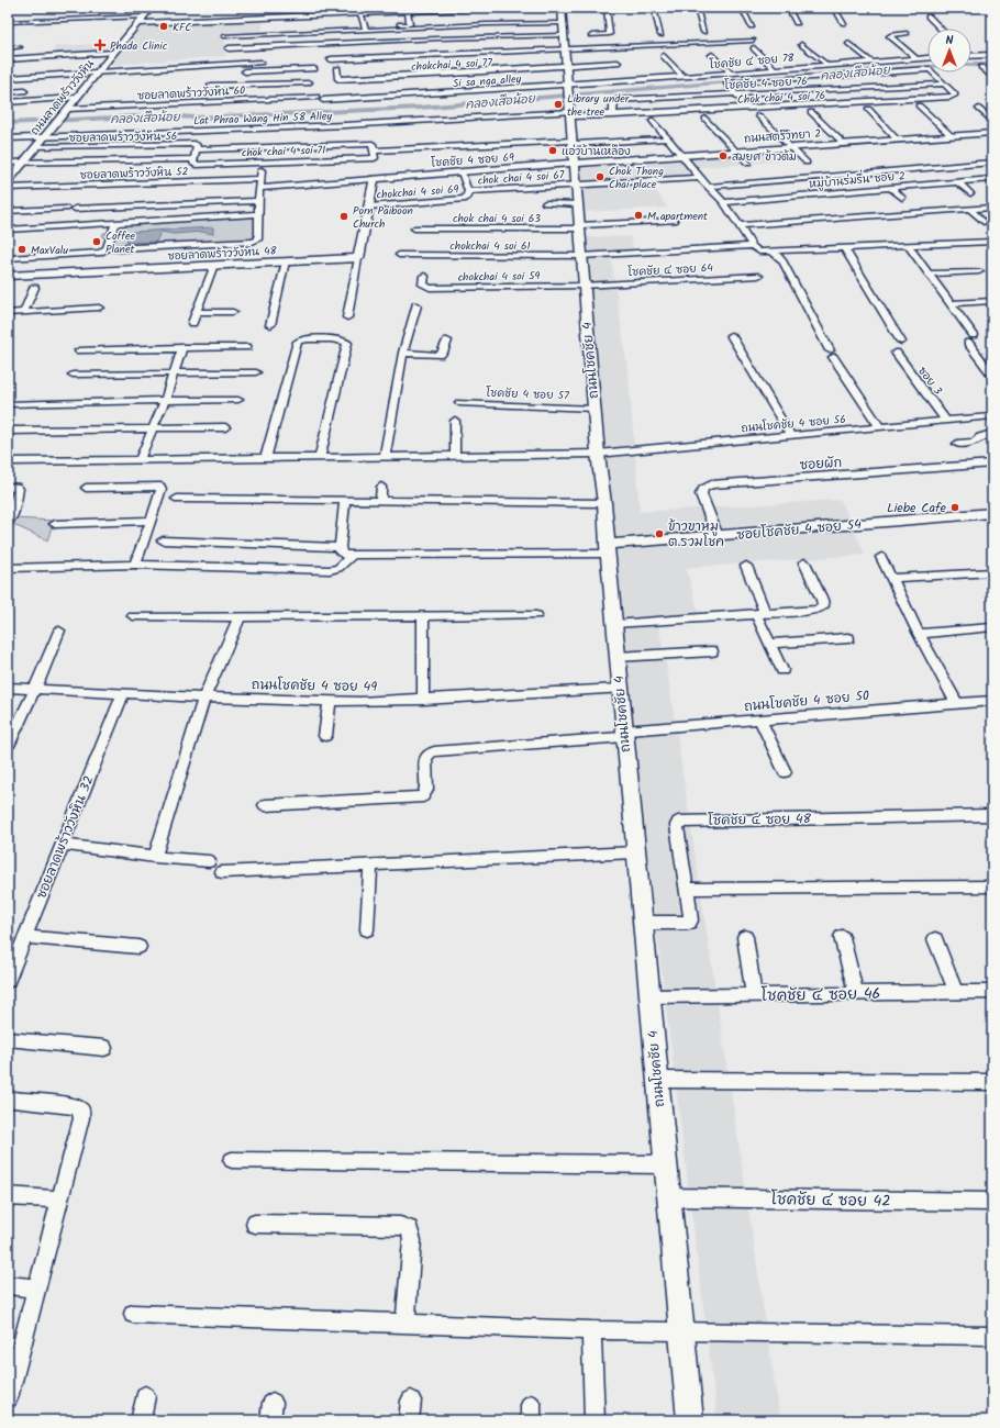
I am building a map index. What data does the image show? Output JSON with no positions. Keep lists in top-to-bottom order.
{
  "streets": {
    "street": [
      "โชคชัย ๔ ซอย 78",
      "chokchai 4 soi 77",
      "Si sa nga alley",
      "โชคชัย 4 ซอย 76",
      "ซอยลาดพร้าววังหิน 60",
      "ถนนลาดพร้าววังหิน",
      "Chok chai 4 soi 76",
      "Lat Phrao Wang Hin 58 Alley",
      "ถนนสตรีวิทยา 2",
      "ซอยลาดพร้าววังหิน 56",
      "chok chai 4 soi 71",
      "โชคชัย 4 ซอย 69",
      "ซอยลาดพร้าววังหิน 52",
      "chok chai 4 soi 67",
      "หมู่บ้านร่มรื่น ซอย 2",
      "chokchai 4 soi 69",
      "chok chai 4 soi 63",
      "chokchai 4 soi 61",
      "ซอยลาดพร้าววังหิน 48",
      "โชคชัย ๔ ซอย 64",
      "chokchai 4 soi 59",
      "ถนนโชคชัย 4",
      "ซอย 3",
      "โชคชัย 4 ซอย 57",
      "ถนนโชคชัย 4 ซอย 56",
      "ซอยผัก",
      "ซอยโชคชัย 4 ซอย 54",
      "ถนนโชคชัย 4 ซอย 49",
      "ถนนโชคชัย 4 ซอย 50",
      "โชคชัย ๔ ซอย 48",
      "ซอยลาดพร้าววังหิน 32",
      "โชคชัย ๔ ซอย 46",
      "โชคชัย ๔ ซอย 42"
    ]
  },
  "crossings": [
    ["โชคชัย ๔ ซอย 78", "Si sa nga alley"],
    ["โชคชัย ๔ ซอย 78", "Chok chai 4 soi 76"],
    ["โชคชัย ๔ ซอย 78", "Lat Phrao Wang Hin 58 Alley"],
    ["โชคชัย ๔ ซอย 78", "ถนนโชคชัย 4"],
    ["chokchai 4 soi 77", "ถนนโชคชัย 4"],
    ["Si sa nga alley", "Chok chai 4 soi 76"],
    ["Si sa nga alley", "Lat Phrao Wang Hin 58 Alley"],
    ["Si sa nga alley", "ถนนโชคชัย 4"],
    ["โชคชัย 4 ซอย 76", "Chok chai 4 soi 76"],
    ["ซอยลาดพร้าววังหิน 60", "ถนนลาดพร้าววังหิน"],
    ["ถนนลาดพร้าววังหิน", "Lat Phrao Wang Hin 58 Alley"],
    ["ถนนลาดพร้าววังหิน", "ซอยลาดพร้าววังหิน 56"],
    ["ถนนลาดพร้าววังหิน", "chok chai 4 soi 71"],
    ["Chok chai 4 soi 76", "Lat Phrao Wang Hin 58 Alley"],
    ["Chok chai 4 soi 76", "ถนนโชคชัย 4"],
    ["Lat Phrao Wang Hin 58 Alley", "ถนนโชคชัย 4"],
    ["ถนนสตรีวิทยา 2", "โชคชัย 4 ซอย 69"],
    ["ถนนสตรีวิทยา 2", "ถนนโชคชัย 4"],
    ["โชคชัย 4 ซอย 69", "chokchai 4 soi 69"],
    ["โชคชัย 4 ซอย 69", "ถนนโชคชัย 4"],
    ["chok chai 4 soi 67", "chokchai 4 soi 69"],
    ["chok chai 4 soi 67", "ถนนโชคชัย 4"],
    ["chok chai 4 soi 63", "ถนนโชคชัย 4"],
    ["chokchai 4 soi 61", "ถนนโชคชัย 4"],
    ["โชคชัย ๔ ซอย 64", "chokchai 4 soi 59"],
    ["โชคชัย ๔ ซอย 64", "ถนนโชคชัย 4"],
    ["chokchai 4 soi 59", "ถนนโชคชัย 4"],
    ["ถนนโชคชัย 4", "โชคชัย 4 ซอย 57"],
    ["ถนนโชคชัย 4", "ถนนโชคชัย 4 ซอย 56"],
    ["ถนนโชคชัย 4", "ซอยโชคชัย 4 ซอย 54"],
    ["ถนนโชคชัย 4", "ถนนโชคชัย 4 ซอย 49"],
    ["ถนนโชคชัย 4", "ถนนโชคชัย 4 ซอย 50"],
    ["ถนนโชคชัย 4", "โชคชัย ๔ ซอย 48"],
    ["ถนนโชคชัย 4", "โชคชัย ๔ ซอย 46"],
    ["ถนนโชคชัย 4", "โชคชัย ๔ ซอย 42"],
    ["ซอย 3", "ถนนโชคชัย 4 ซอย 56"],
    ["ซอยผัก", "ซอยโชคชัย 4 ซอย 54"],
    ["ถนนโชคชัย 4 ซอย 49", "ซอยลาดพร้าววังหิน 32"]
  ],
  "water": ["คลองเสือน้อย"],
  "places": {
    "other": [
      "KFC",
      "Library under the tree",
      "แอ่วบ้านเหลือง",
      "สมยศ ข้าวต้ม",
      "Chok Thong Chai place",
      "M apartment",
      "Porn Paiboon Church",
      "Coffee Planet",
      "MaxValu",
      "Liebe Cafe",
      "ข้าวขาหมู ต.รวมโชค"
    ],
    "health": ["Phada Clinic"]
  },
  "north": "top"
}
